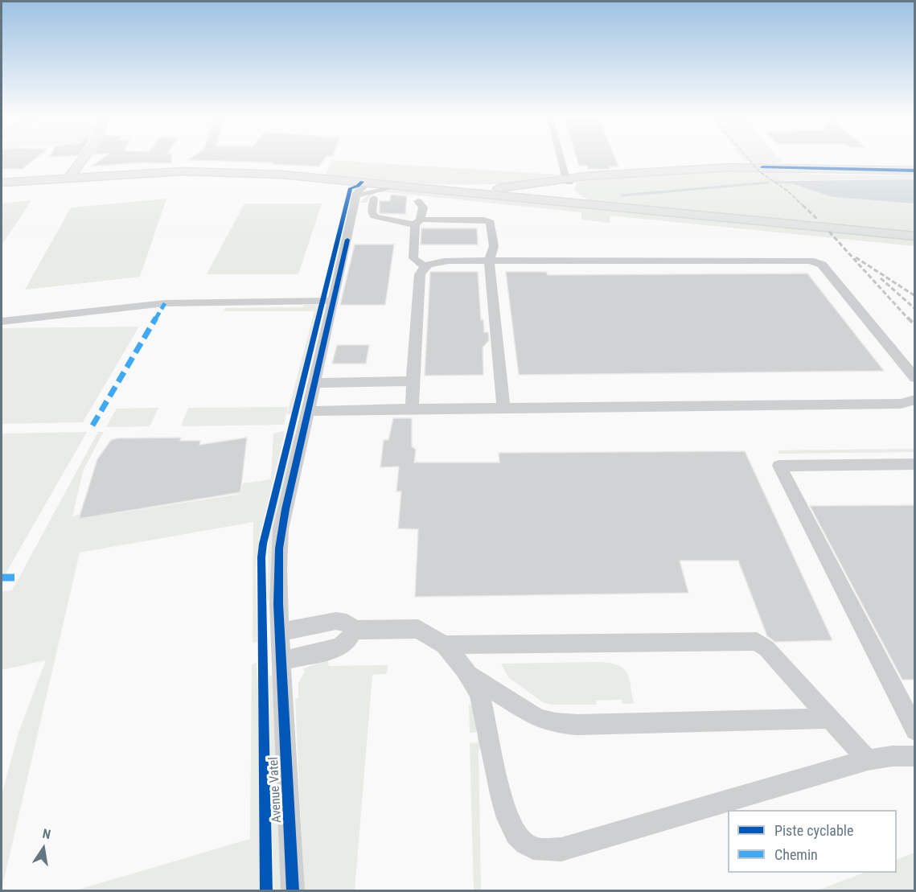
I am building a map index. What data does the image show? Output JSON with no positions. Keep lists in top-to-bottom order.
{
  "streets": {
    "street": ["Avenue Vatel"]
  },
  "legend": ["Piste cyclable", "Chemin"],
  "north": "top"
}
